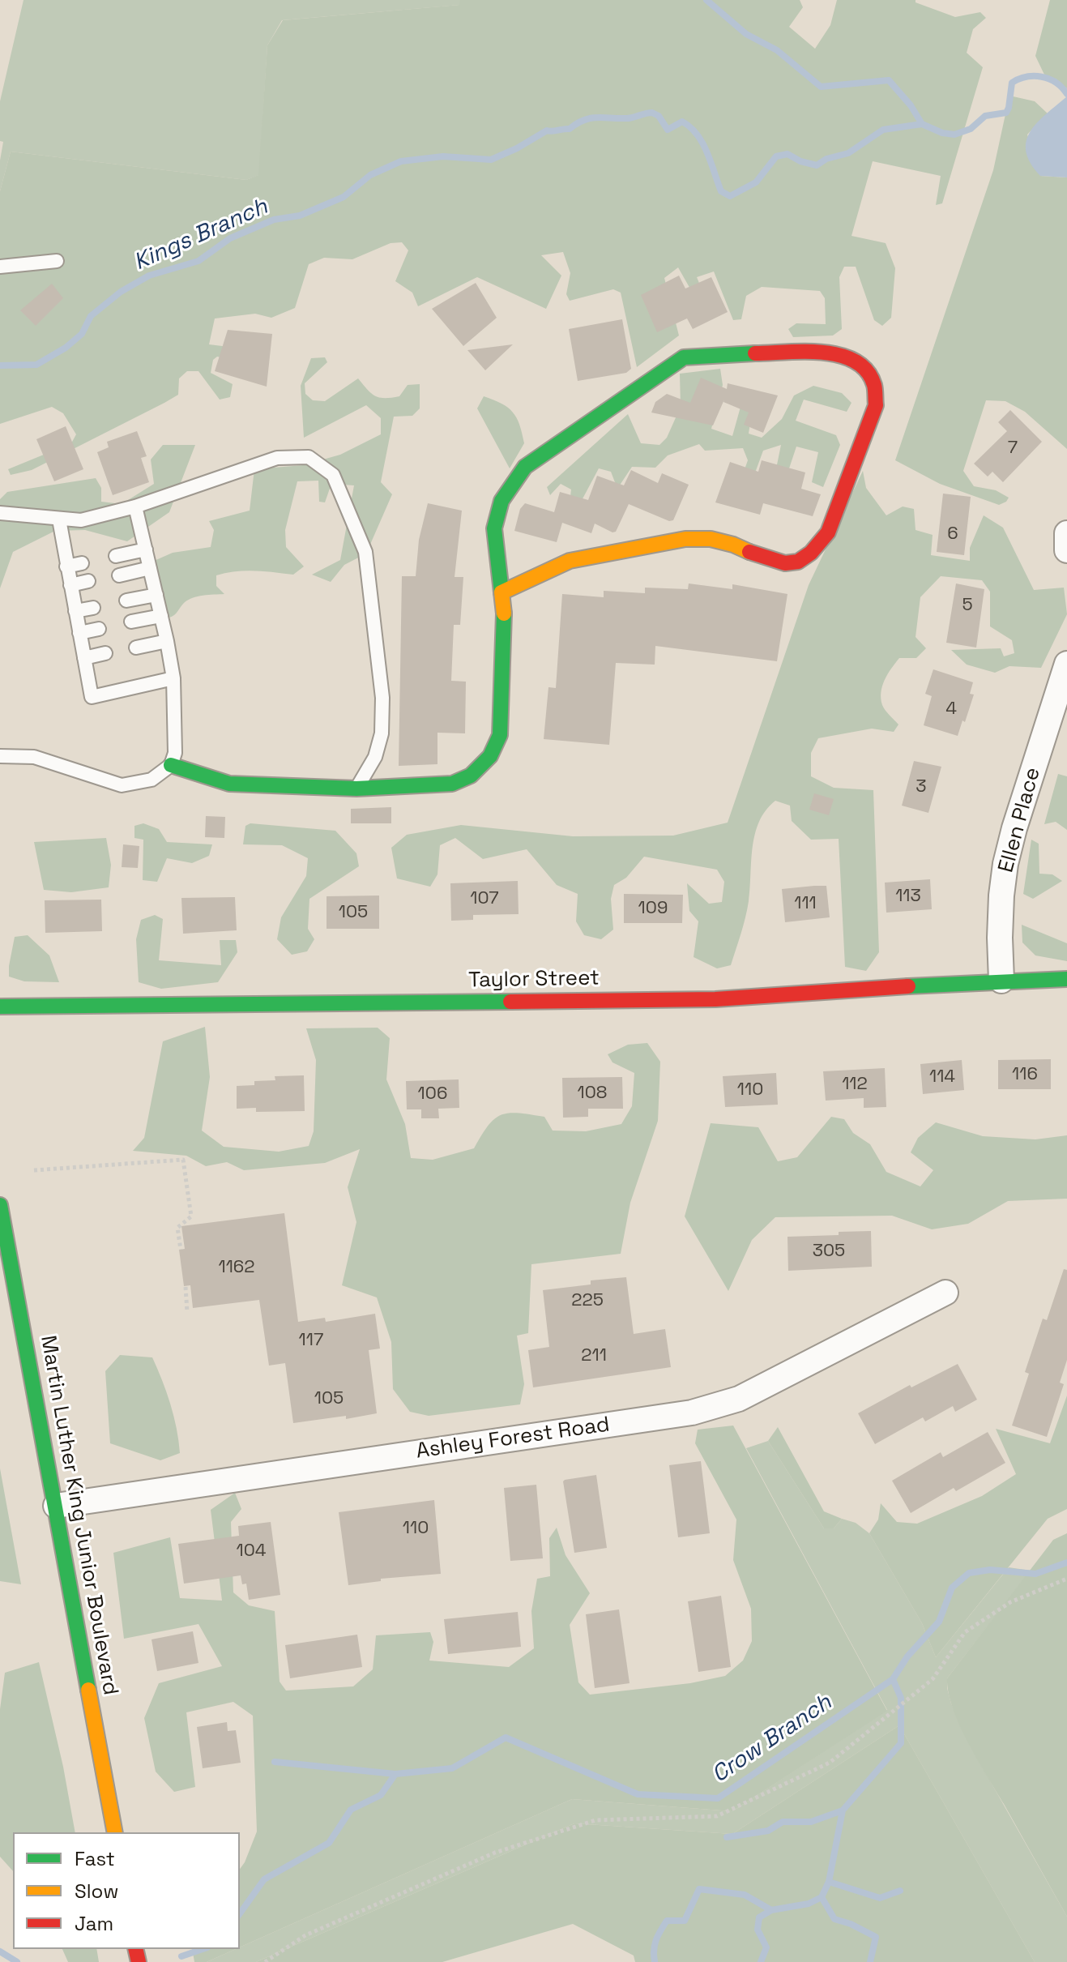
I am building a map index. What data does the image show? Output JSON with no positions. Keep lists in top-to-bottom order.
{
  "streets": {
    "street": [
      "Ellen Place",
      "Taylor Street",
      "Ashley Forest Road",
      "Martin Luther King Junior Boulevard"
    ]
  },
  "crossings": [
    ["Ellen Place", "Taylor Street"],
    ["Ashley Forest Road", "Martin Luther King Junior Boulevard"]
  ],
  "water": ["Kings Branch", "Crow Branch"],
  "house_numbers": [
    "7",
    "6",
    "5",
    "4",
    "3",
    "113",
    "107",
    "111",
    "109",
    "105",
    "116",
    "114",
    "112",
    "110",
    "108",
    "106",
    "305",
    "1162",
    "225",
    "117",
    "211",
    "105",
    "110",
    "104"
  ],
  "legend": ["Fast", "Slow", "Jam"]
}
